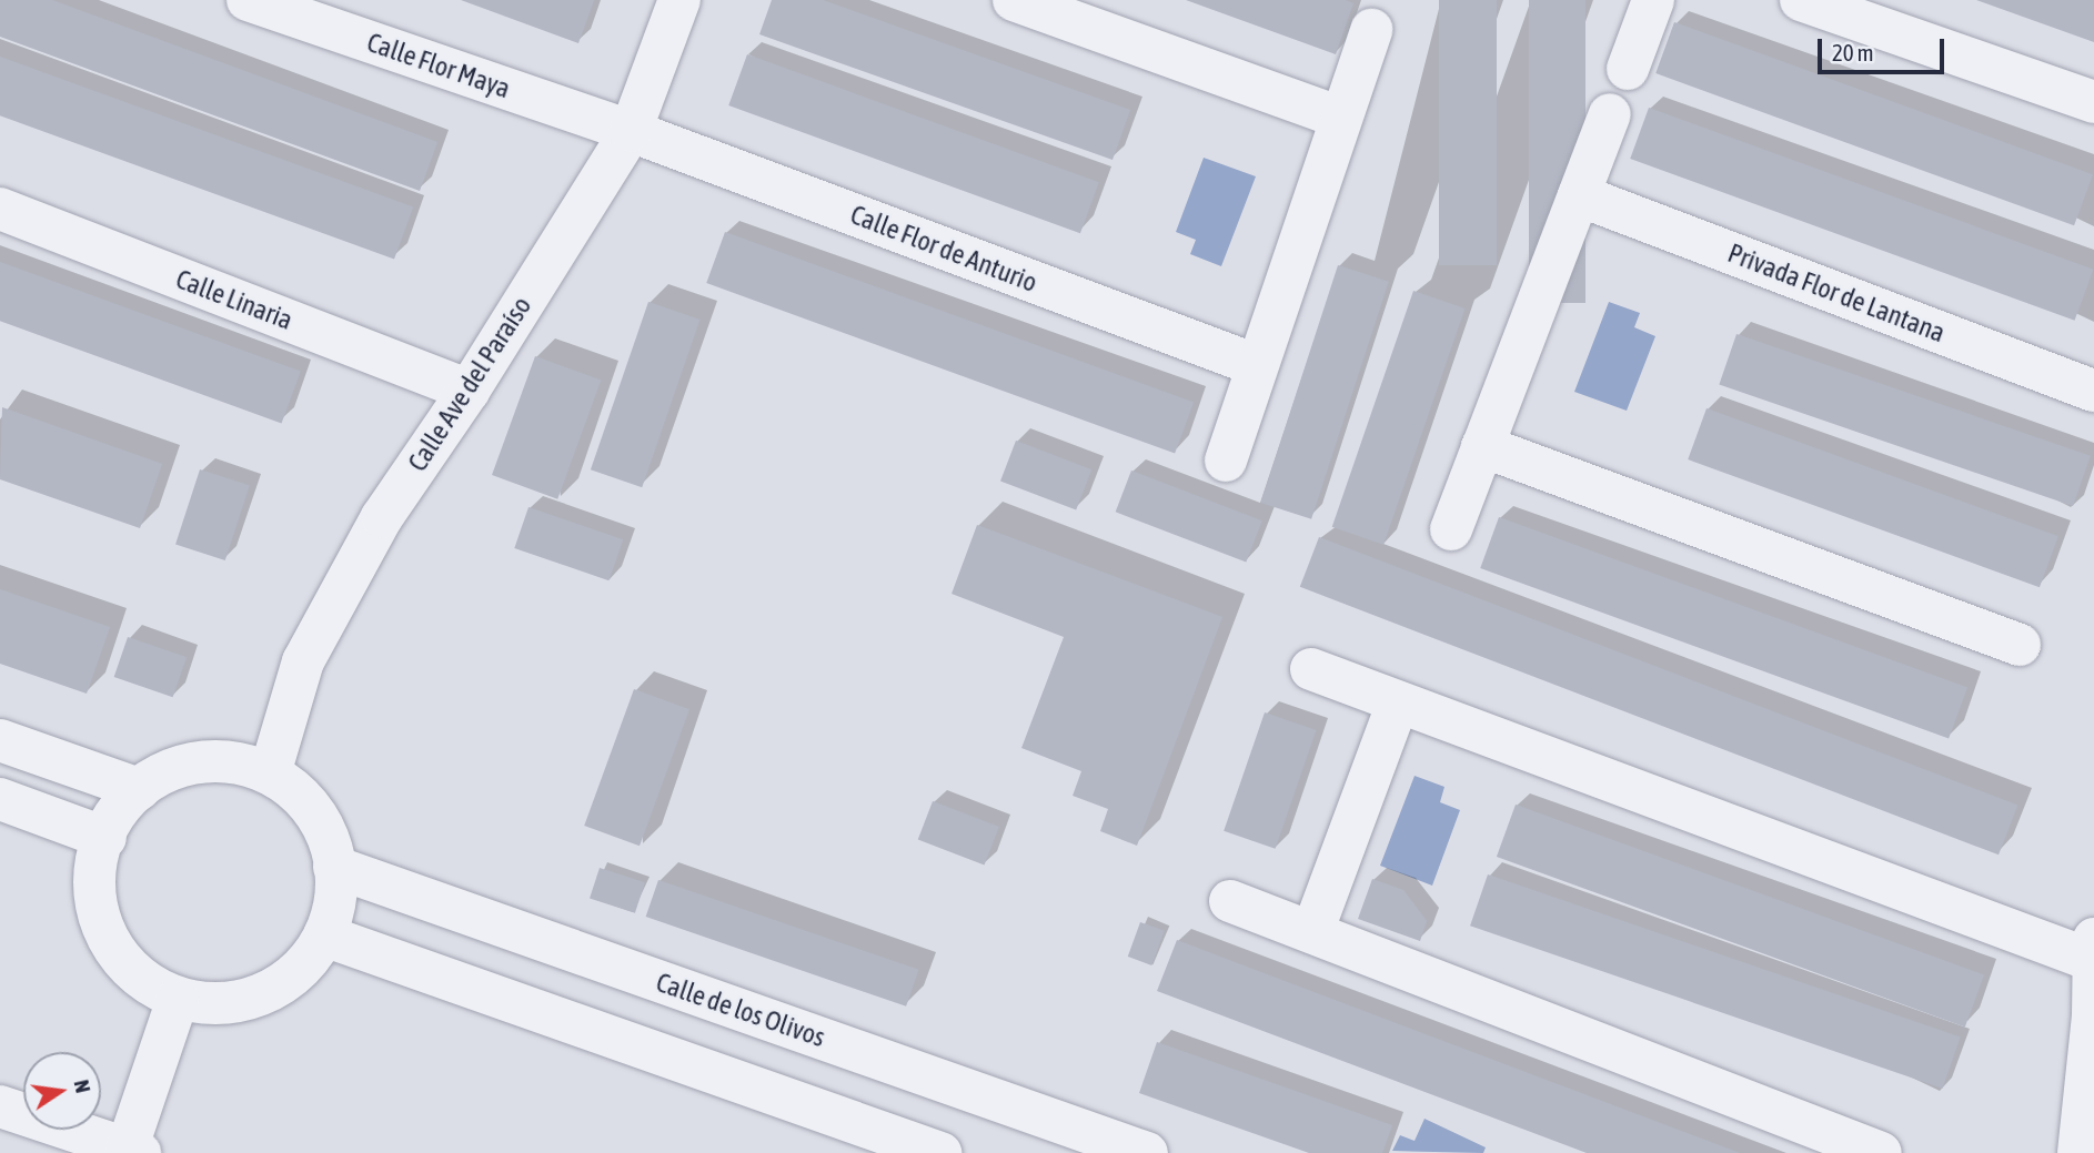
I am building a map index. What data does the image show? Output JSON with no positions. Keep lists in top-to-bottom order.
{
  "streets": {
    "street": [
      "Calle Flor Maya",
      "Calle Flor de Anturio",
      "Privada Flor de Lantana",
      "Calle Linaria",
      "Calle Ave del Paraíso",
      "Calle de los Olivos"
    ]
  },
  "crossings": [
    ["Calle Flor Maya", "Calle Flor de Anturio"],
    ["Calle Flor Maya", "Calle Ave del Paraíso"],
    ["Calle Flor de Anturio", "Calle Ave del Paraíso"],
    ["Calle Linaria", "Calle Ave del Paraíso"],
    ["Calle Ave del Paraíso", "Calle de los Olivos"]
  ],
  "scale_bar": "20 m",
  "north": "right"
}
